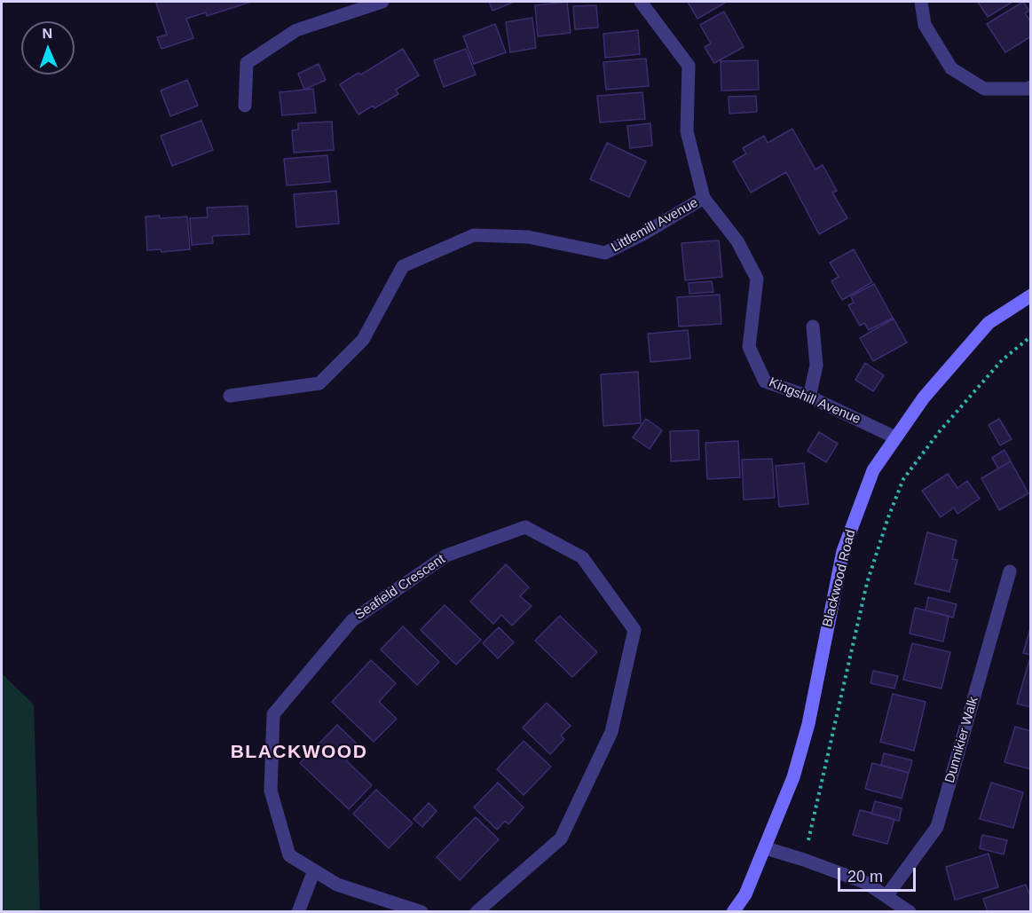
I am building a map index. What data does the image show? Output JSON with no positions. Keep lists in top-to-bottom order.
{
  "streets": {
    "street": [
      "Littlemill Avenue",
      "Kingshill Avenue",
      "Blackwood Road",
      "Seafield Crescent",
      "Dunnikier Walk"
    ]
  },
  "crossings": [
    ["Littlemill Avenue", "Kingshill Avenue"],
    ["Kingshill Avenue", "Blackwood Road"]
  ],
  "districts": ["BLACKWOOD"],
  "scale_bar": "20 m",
  "north": "top"
}
